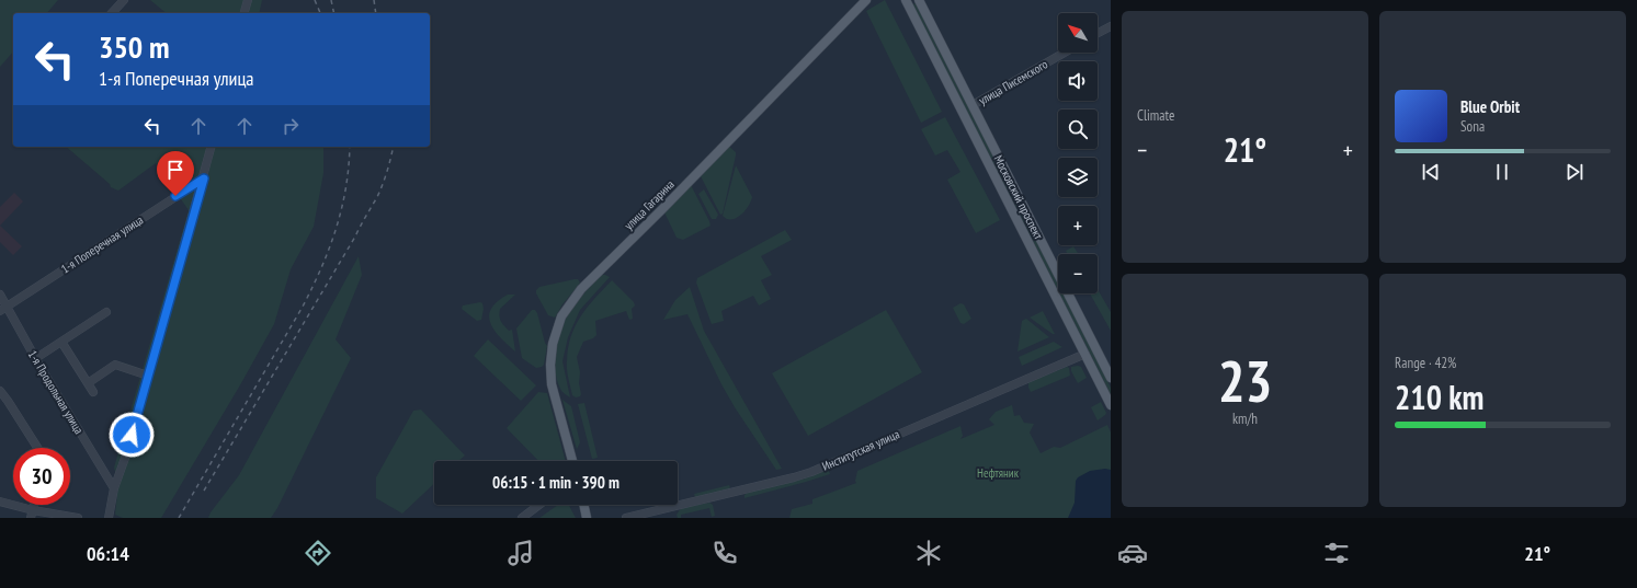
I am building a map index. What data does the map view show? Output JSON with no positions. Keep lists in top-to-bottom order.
{
  "streets": {
    "main road": ["Московский проспект", "улица Гагарина"],
    "street": [
      "улица Писемского",
      "1-я Поперечная улица",
      "1-я Продольная улица",
      "Институтская улица"
    ]
  },
  "crossings": [
    ["улица Писемского", "Московский проспект"],
    ["Московский проспект", "Институтская улица"],
    ["1-я Поперечная улица", "1-я Продольная улица"]
  ],
  "parks": ["Нефтяник"],
  "north": "top left",
  "page": {
    "tile": [
      "Climate",
      ["23", "km/h"],
      ["Range · 42%", "210 km"]
    ],
    "map_buttons": ["+", "−"],
    "turn": ["350 m", "1-я Поперечная улица"],
    "song": ["Blue Orbit", "Sona"],
    "heat": ["−", "21°", "+"],
    "limit": "30",
    "trip": "06:15 · 1 min · 390 m",
    "tabs": ["06:14", "21°"]
  }
}
